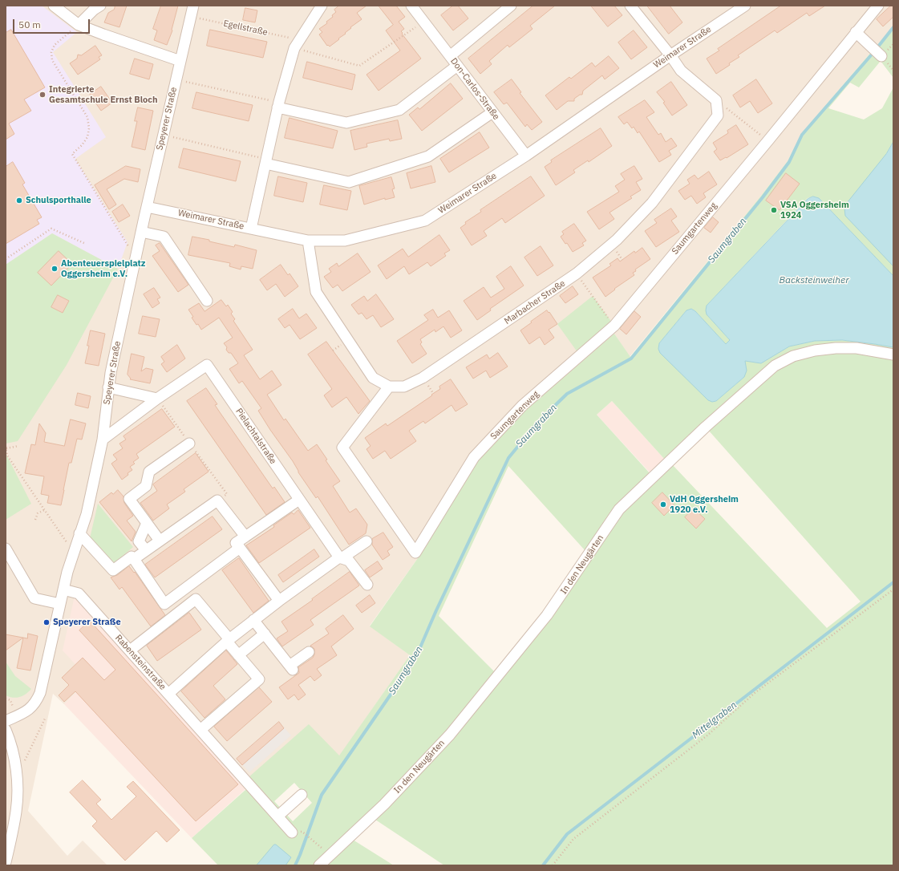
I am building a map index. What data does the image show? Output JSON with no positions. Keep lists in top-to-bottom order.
{
  "streets": {
    "street": [
      "Weimarer Straße",
      "Don-Carlos-Straße",
      "Speyerer Straße",
      "Saumgartenweg",
      "Marbacher Straße",
      "Pielachtalstraße",
      "In den Neugärten",
      "Rabensteinstraße"
    ],
    "path": ["Egellstraße"]
  },
  "crossings": [
    ["Egellstraße", "Don-Carlos-Straße"],
    ["Egellstraße", "Speyerer Straße"],
    ["Weimarer Straße", "Don-Carlos-Straße"],
    ["Weimarer Straße", "Speyerer Straße"],
    ["Speyerer Straße", "Pielachtalstraße"],
    ["Speyerer Straße", "Rabensteinstraße"],
    ["Saumgartenweg", "Marbacher Straße"]
  ],
  "water": ["Saumgraben", "Backsteinweiher", "Mittelgraben"],
  "places": [
    "Integrierte Gesamtschule Ernst Bloch",
    "Schulsporthalle",
    "VSA Oggersheim 1924",
    "Abenteuerspielplatz Oggersheim e.V.",
    "VdH Oggersheim 1920 e.V.",
    "Speyerer Straße"
  ],
  "scale_bar": "50 m"
}
